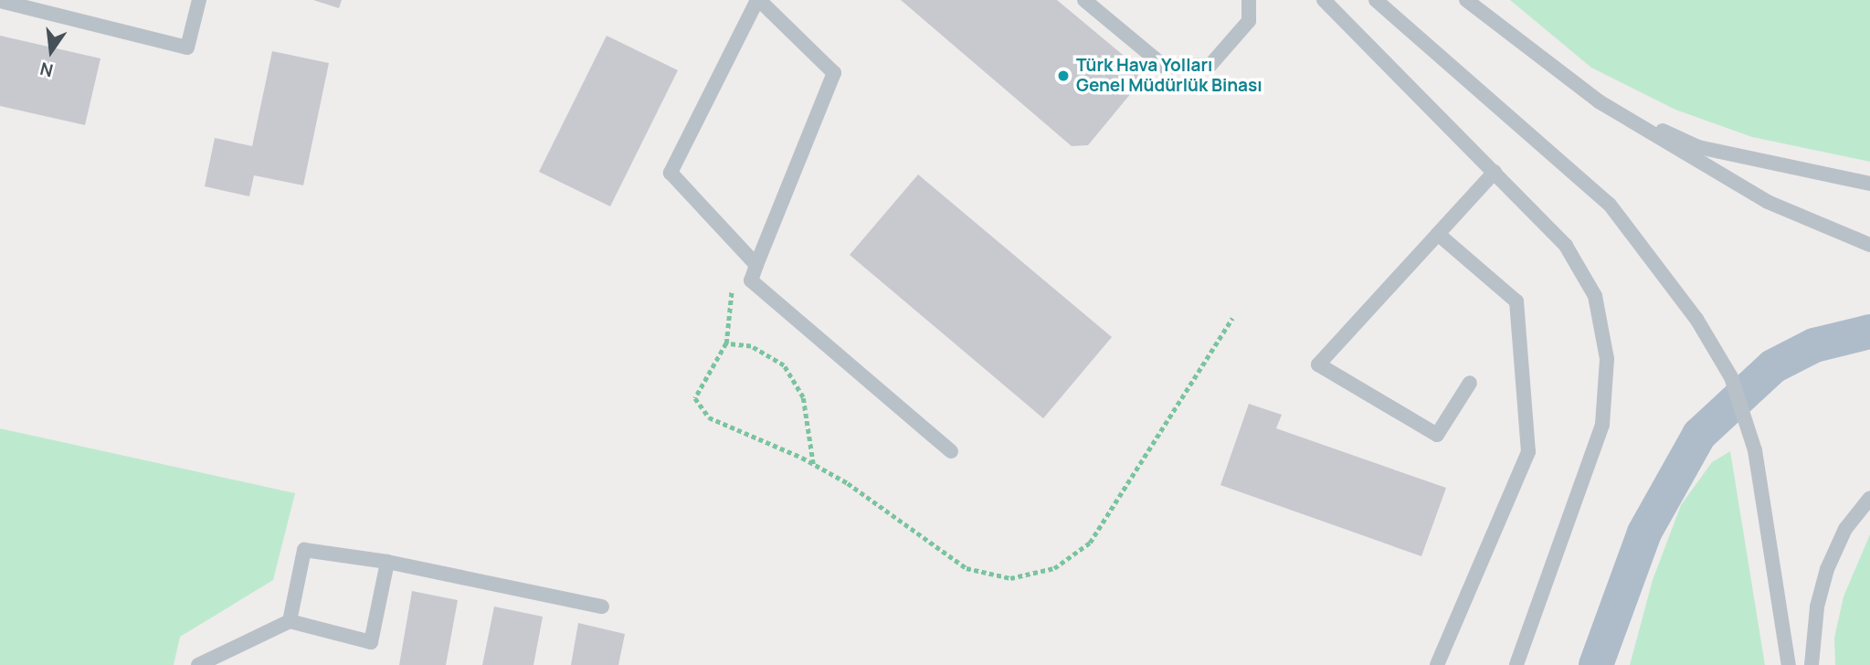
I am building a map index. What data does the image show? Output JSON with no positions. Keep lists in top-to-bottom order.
{
  "places": ["Türk Hava Yolları Genel Müdürlük Binası"],
  "north": "bottom"
}
